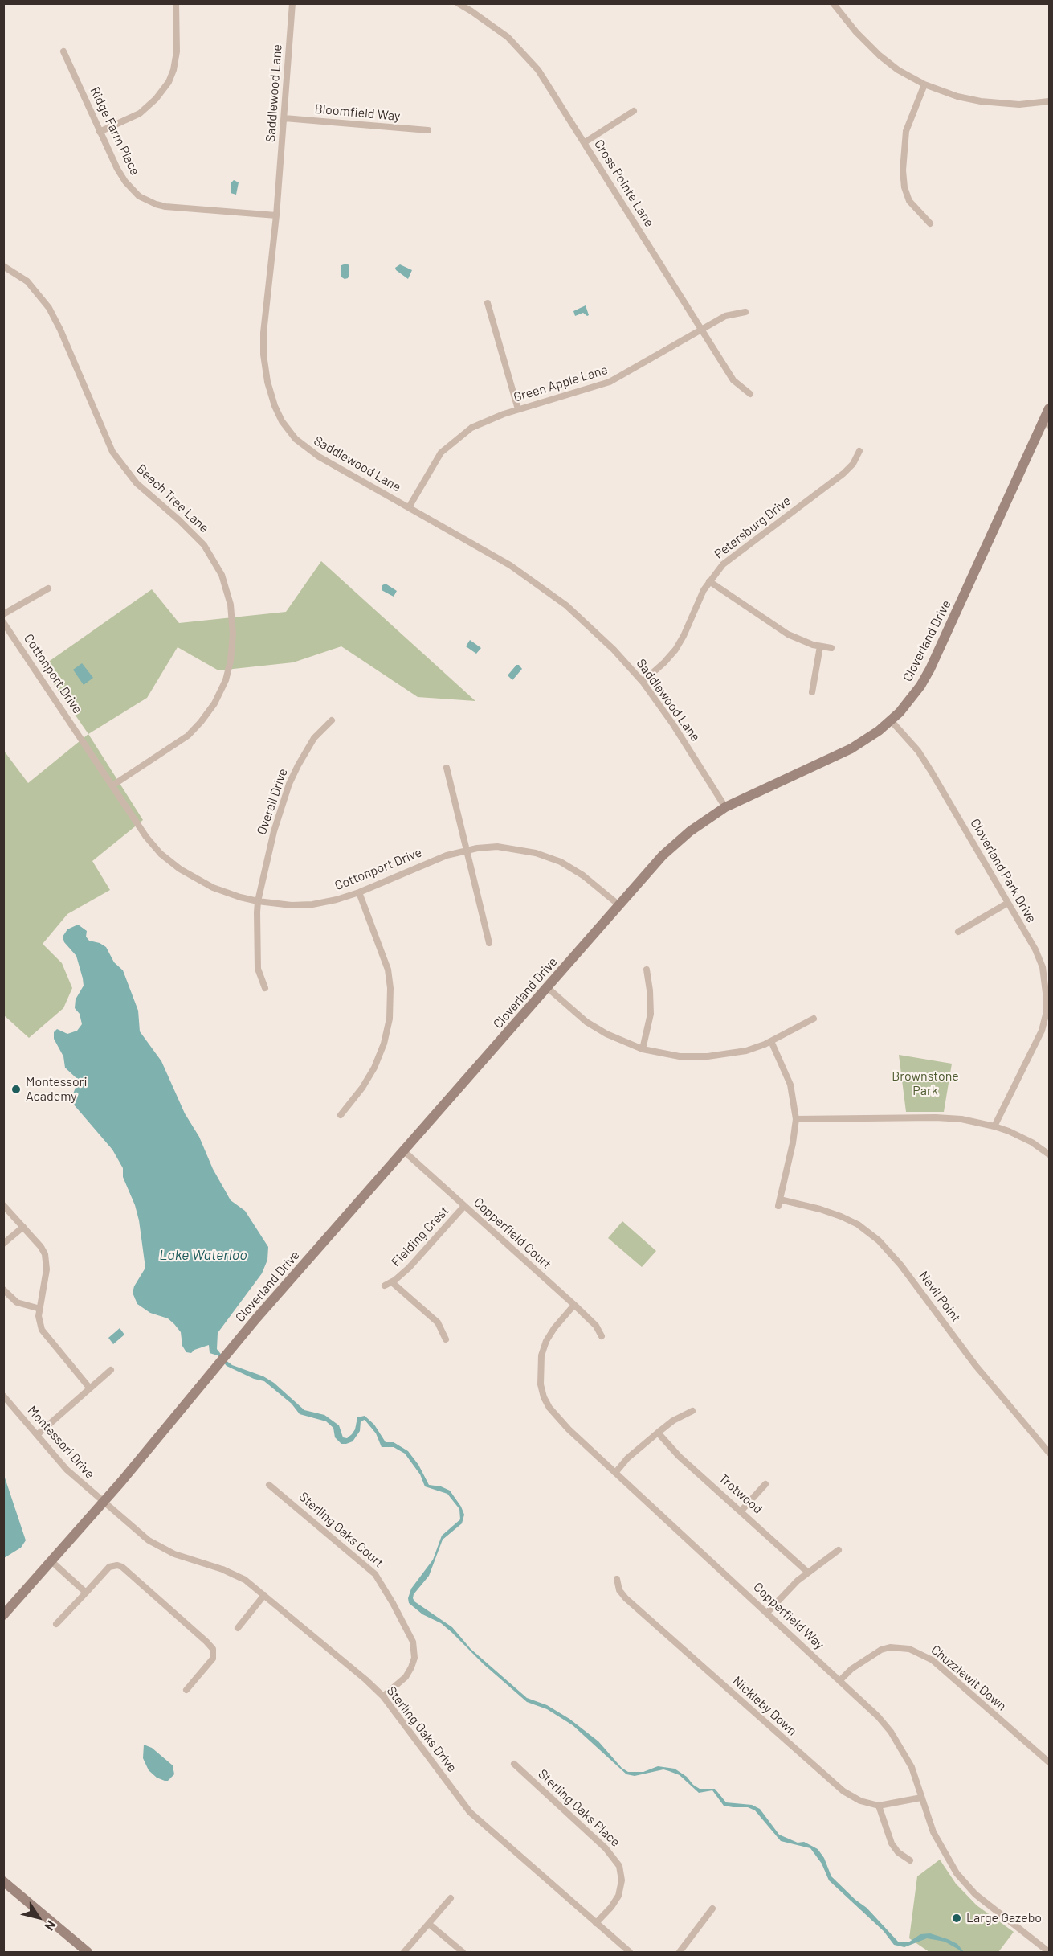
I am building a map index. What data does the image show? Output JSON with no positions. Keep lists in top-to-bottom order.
{
  "streets": {
    "main road": ["Cloverland Drive"],
    "street": [
      "Saddlewood Lane",
      "Bloomfield Way",
      "Ridge Farm Place",
      "Cross Pointe Lane",
      "Green Apple Lane",
      "Beech Tree Lane",
      "Petersburg Drive",
      "Cottonport Drive",
      "Overall Drive",
      "Cloverland Park Drive",
      "Copperfield Court",
      "Fielding Crest",
      "Nevil Point",
      "Montessori Drive",
      "Trotwood",
      "Sterling Oaks Court",
      "Copperfield Way",
      "Chuzzlewit Down",
      "Nickleby Down",
      "Sterling Oaks Drive",
      "Sterling Oaks Place"
    ]
  },
  "crossings": [
    ["Saddlewood Lane", "Bloomfield Way"],
    ["Saddlewood Lane", "Ridge Farm Place"],
    ["Saddlewood Lane", "Green Apple Lane"],
    ["Saddlewood Lane", "Petersburg Drive"],
    ["Saddlewood Lane", "Cloverland Drive"],
    ["Cross Pointe Lane", "Green Apple Lane"],
    ["Beech Tree Lane", "Cottonport Drive"],
    ["Cloverland Drive", "Cottonport Drive"],
    ["Cloverland Drive", "Cloverland Park Drive"],
    ["Cloverland Drive", "Copperfield Court"],
    ["Cloverland Drive", "Montessori Drive"],
    ["Cloverland Drive", "Sterling Oaks Drive"],
    ["Cottonport Drive", "Overall Drive"],
    ["Copperfield Court", "Fielding Crest"],
    ["Copperfield Court", "Copperfield Way"],
    ["Montessori Drive", "Sterling Oaks Drive"],
    ["Sterling Oaks Court", "Sterling Oaks Drive"],
    ["Copperfield Way", "Chuzzlewit Down"],
    ["Copperfield Way", "Nickleby Down"],
    ["Sterling Oaks Drive", "Sterling Oaks Place"]
  ],
  "water": ["Lake Waterloo"],
  "parks": ["Brownstone Park"],
  "places": ["Montessori Academy", "Large Gazebo"],
  "north": "bottom right"
}
